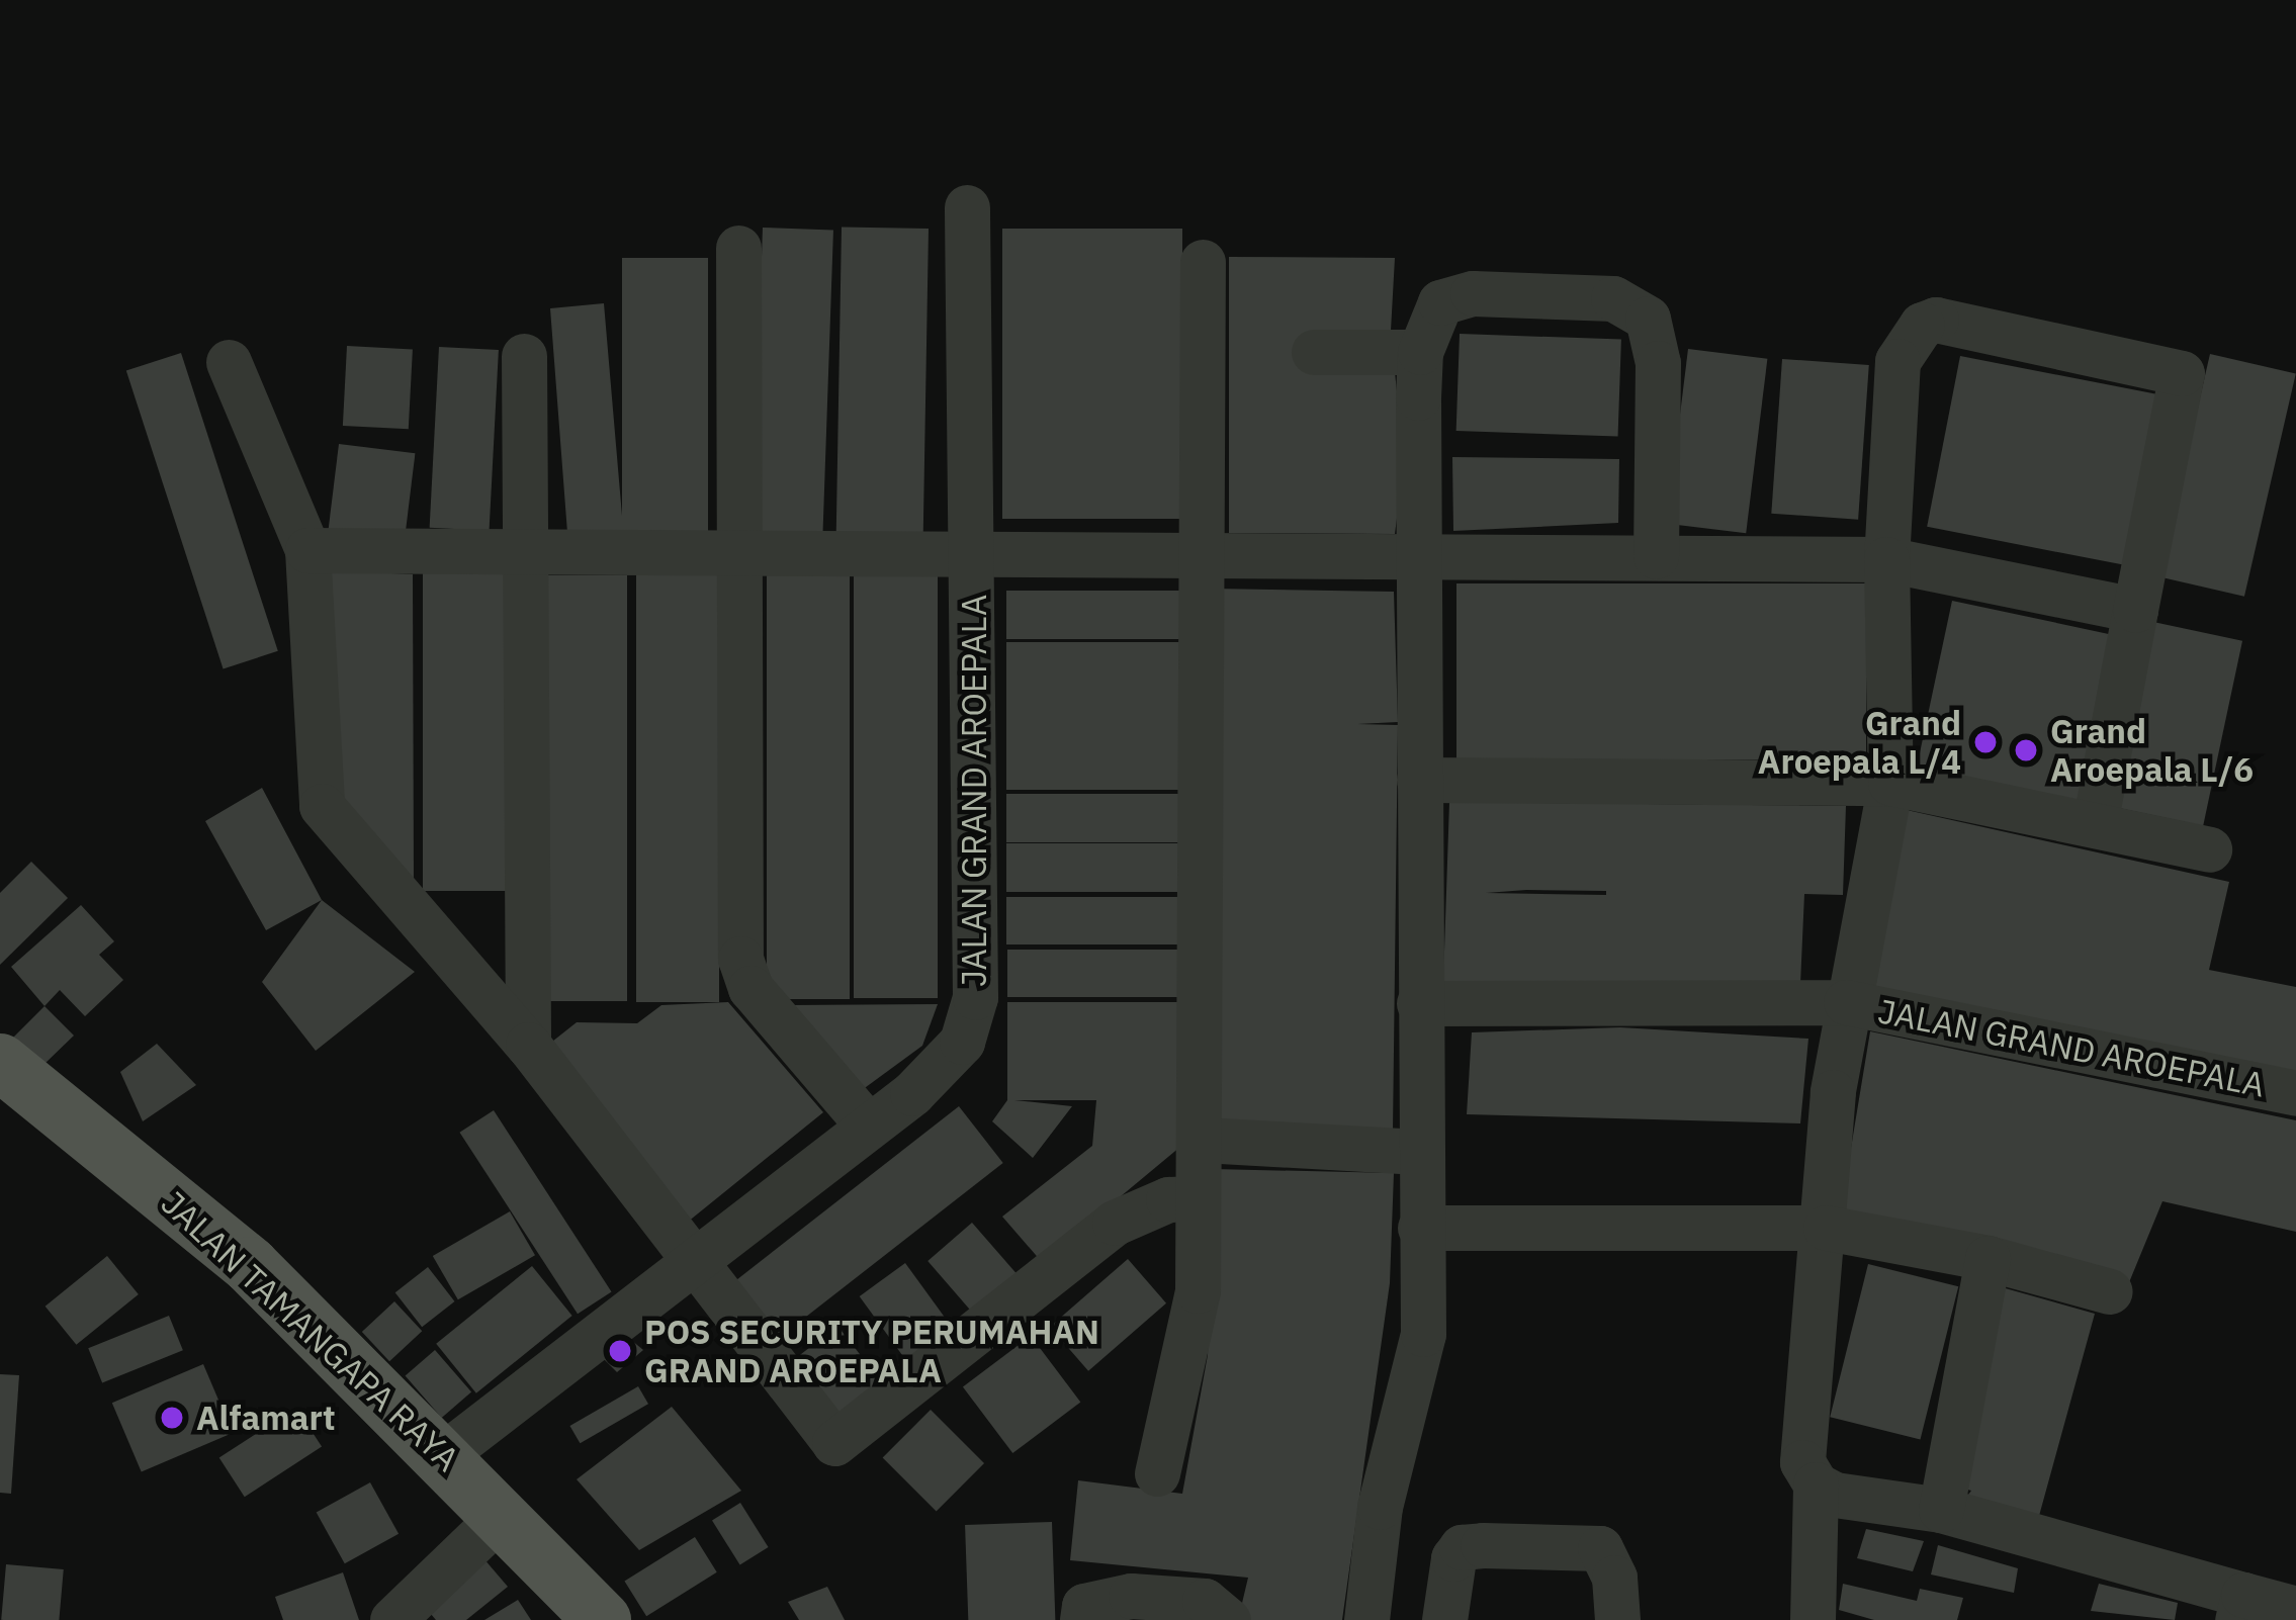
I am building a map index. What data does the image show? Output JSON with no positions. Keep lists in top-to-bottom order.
{
  "streets": {
    "main road": ["JALAN TAMANGAPA RAYA"],
    "street": ["JALAN GRAND AROEPALA"]
  },
  "crossings": [
    ["JALAN GRAND AROEPALA", "JALAN TAMANGAPA RAYA"]
  ],
  "places": [
    "Grand Aroepala L/4",
    "Grand Aroepala L/6",
    "POS SECURITY PERUMAHAN GRAND AROEPALA",
    "Alfamart"
  ]
}
